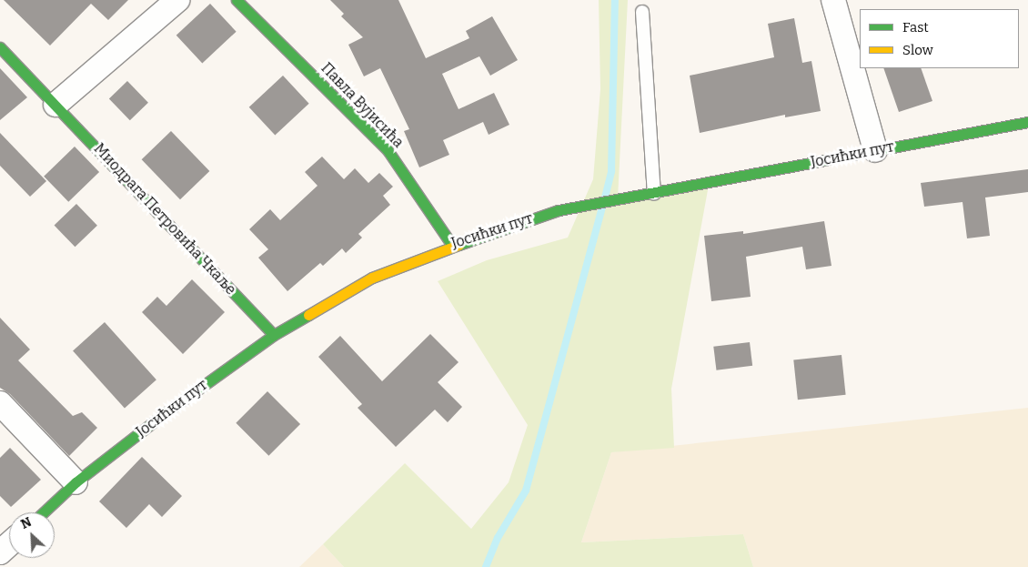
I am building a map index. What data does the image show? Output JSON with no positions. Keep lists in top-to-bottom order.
{
  "streets": {
    "street": ["Павла Вујисића", "Јосићки пут", "Миодрага Петровића Чкаље"]
  },
  "crossings": [
    ["Павла Вујисића", "Јосићки пут"],
    ["Јосићки пут", "Миодрага Петровића Чкаље"]
  ],
  "legend": ["Fast", "Slow"],
  "north": "top left"
}
